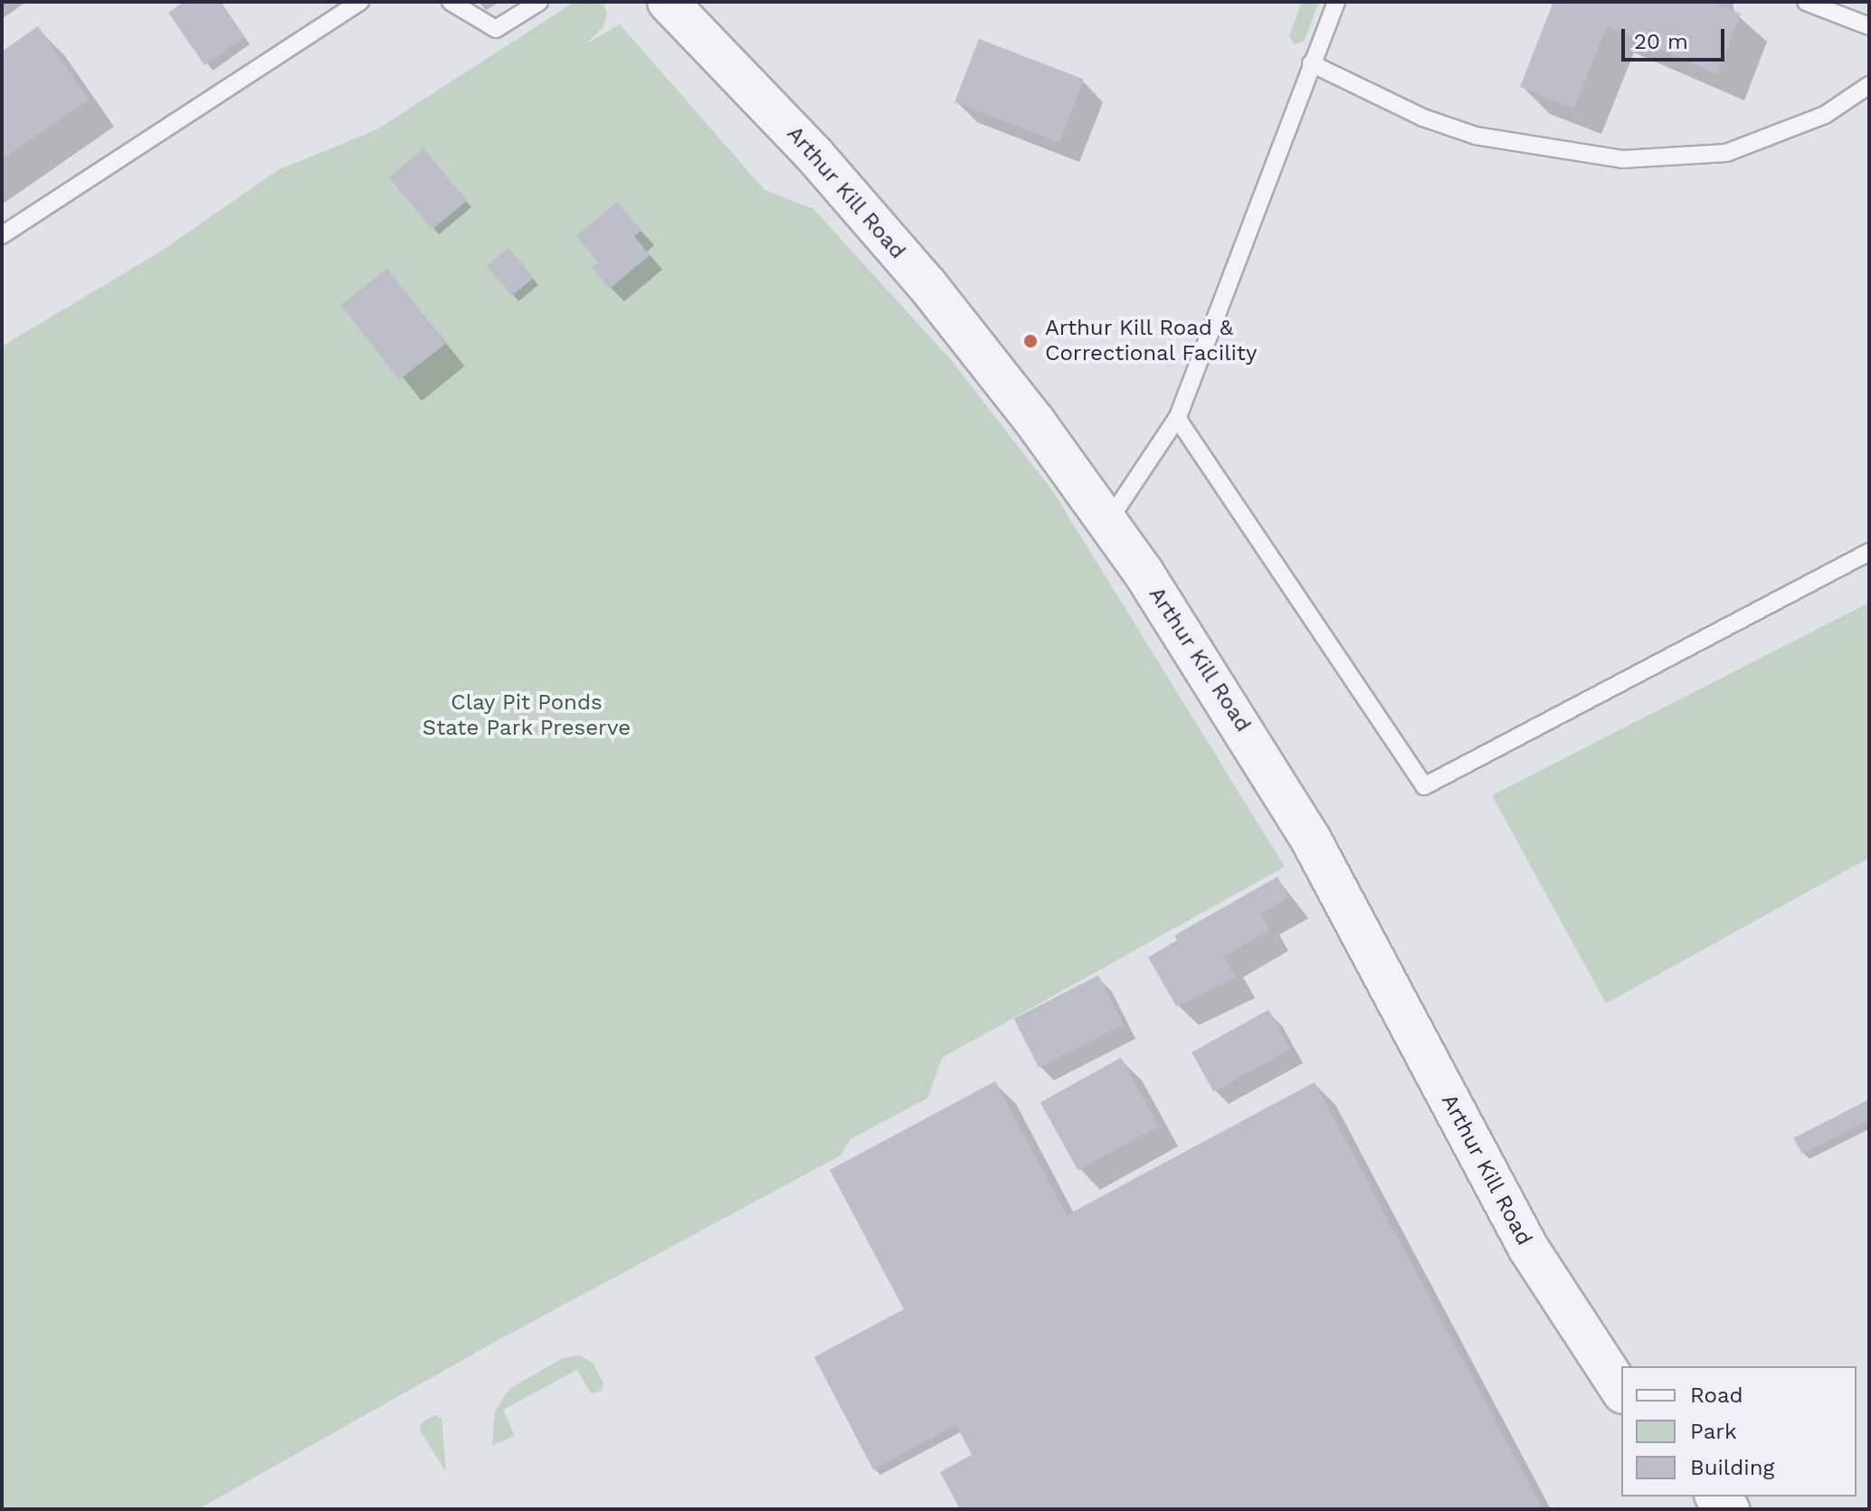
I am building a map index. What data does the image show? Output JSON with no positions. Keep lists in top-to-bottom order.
{
  "streets": {
    "street": ["Arthur Kill Road"]
  },
  "parks": ["Clay Pit Ponds State Park Preserve"],
  "places": ["Arthur Kill Road & Correctional Facility"],
  "legend": ["Road", "Park", "Building"],
  "scale_bar": "20 m"
}
